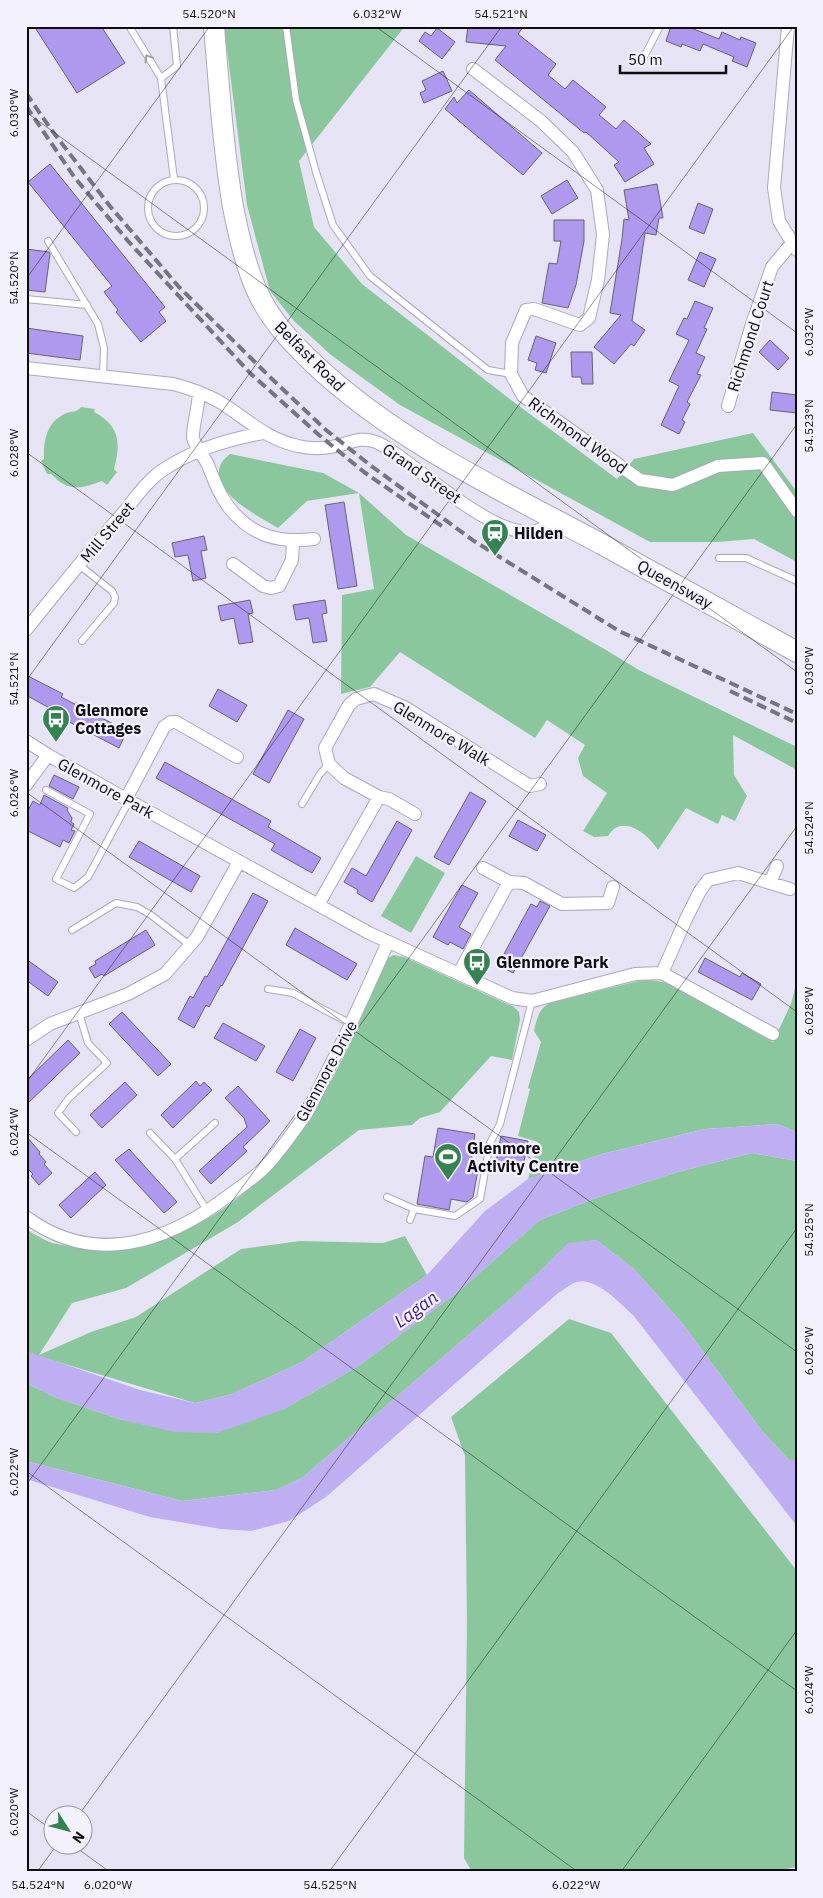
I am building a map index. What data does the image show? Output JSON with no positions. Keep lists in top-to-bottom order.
{
  "streets": {
    "highway": ["Belfast Road", "Queensway"],
    "street": [
      "Richmond Court",
      "Richmond Wood",
      "Grand Street",
      "Mill Street",
      "Glenmore Walk",
      "Glenmore Park",
      "Glenmore Drive"
    ]
  },
  "crossings": [
    ["Belfast Road", "Grand Street"],
    ["Belfast Road", "Queensway"],
    ["Grand Street", "Mill Street"],
    ["Grand Street", "Queensway"],
    ["Glenmore Park", "Glenmore Drive"]
  ],
  "water": ["Lagan"],
  "places": {
    "station": ["Hilden"],
    "bus stop": ["Glenmore Cottages", "Glenmore Park"],
    "sports": ["Glenmore Activity Centre"]
  },
  "scale_bar": "50 m",
  "north": "bottom right",
  "coordinates": [
    "54.520°N",
    "6.032°W",
    "54.521°N",
    "6.030°W",
    "54.523°N",
    "6.028°W",
    "6.026°W",
    "54.524°N",
    "6.024°W",
    "54.525°N",
    "6.022°W",
    "6.020°W"
  ]
}
